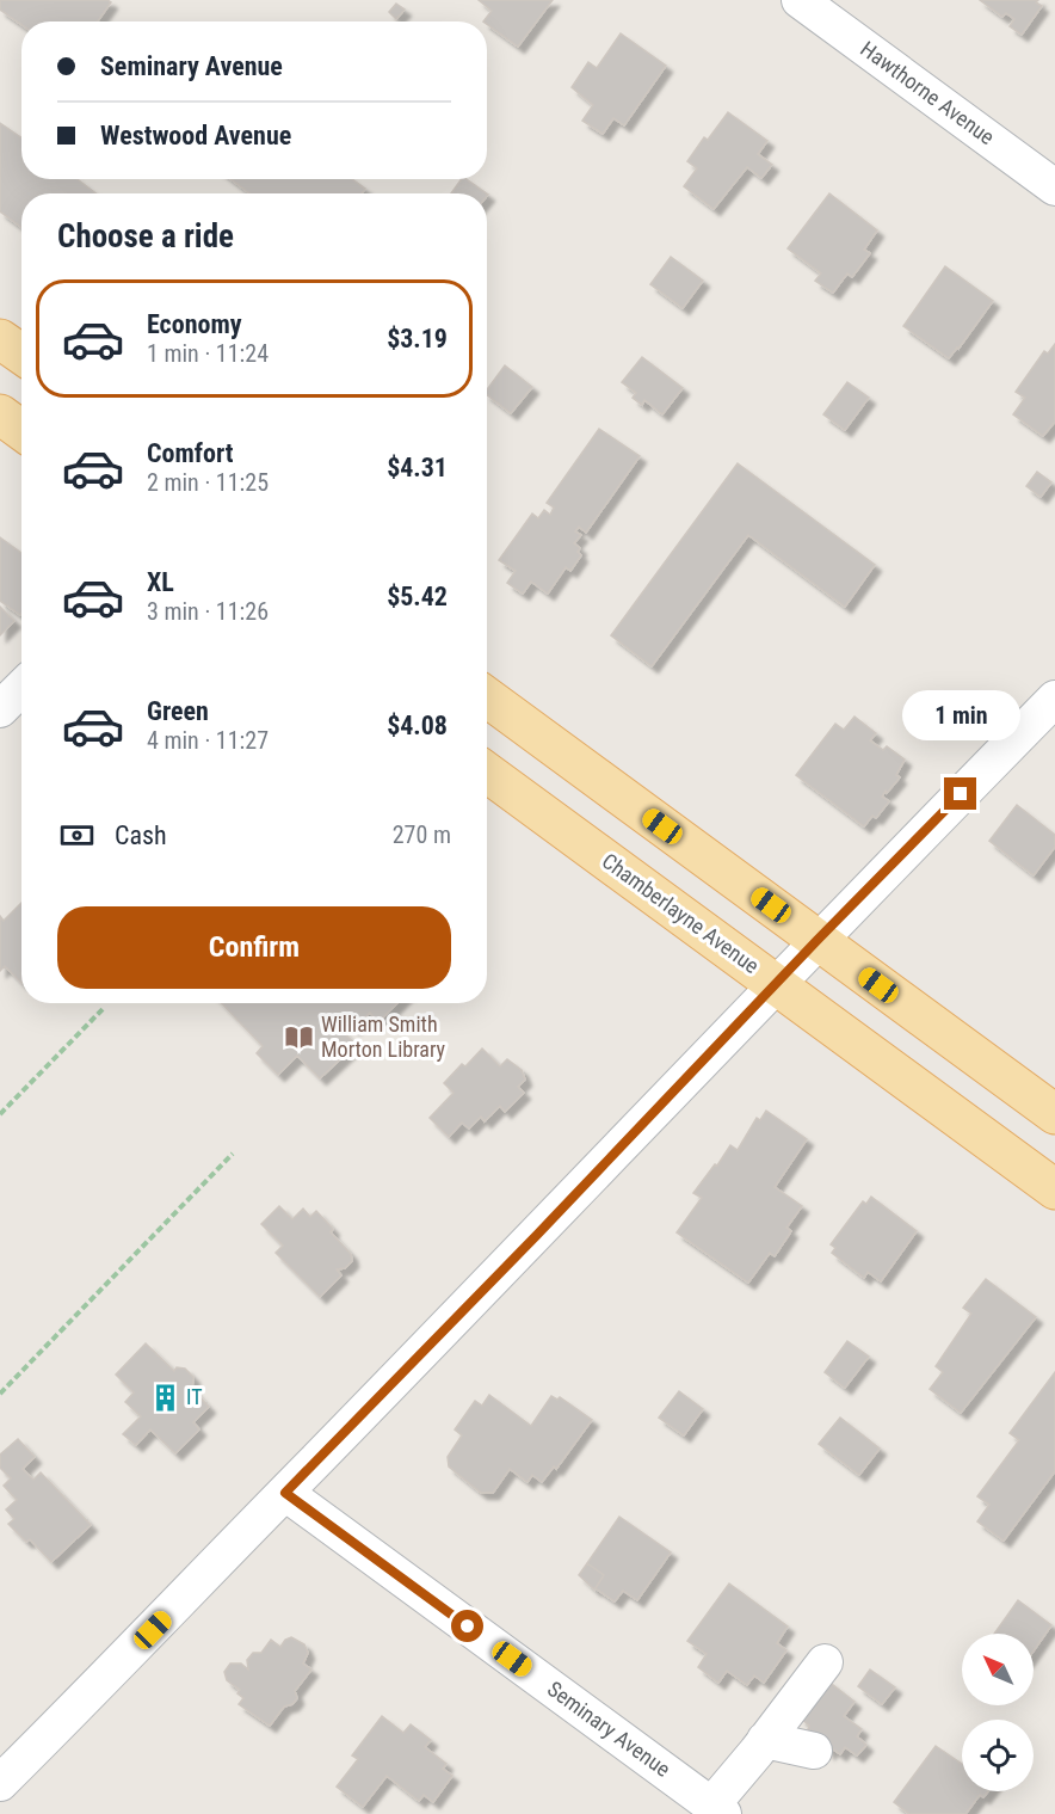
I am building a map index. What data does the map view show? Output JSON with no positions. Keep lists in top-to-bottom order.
{
  "streets": {
    "main road": ["Chamberlayne Avenue"],
    "street": ["Hawthorne Avenue", "Seminary Avenue"]
  },
  "places": {
    "library": ["William Smith Morton Library"],
    "building": ["IT"]
  },
  "north": "top left",
  "page": {
    "banner": ["Seminary Avenue", "Westwood Avenue"],
    "heading": "Choose a ride",
    "list": [
      {
        "name": "Economy",
        "note": "1 min · 11:24",
        "value": "$3.19"
      },
      {
        "name": "Comfort",
        "note": "2 min · 11:25",
        "value": "$4.31"
      },
      {
        "name": "XL",
        "note": "3 min · 11:26",
        "value": "$5.42"
      },
      {
        "name": "Green",
        "note": "4 min · 11:27",
        "value": "$4.08"
      }
    ],
    "bubble": "1 min",
    "pay": ["Cash", "270 m"],
    "buttons": "Confirm"
  }
}
